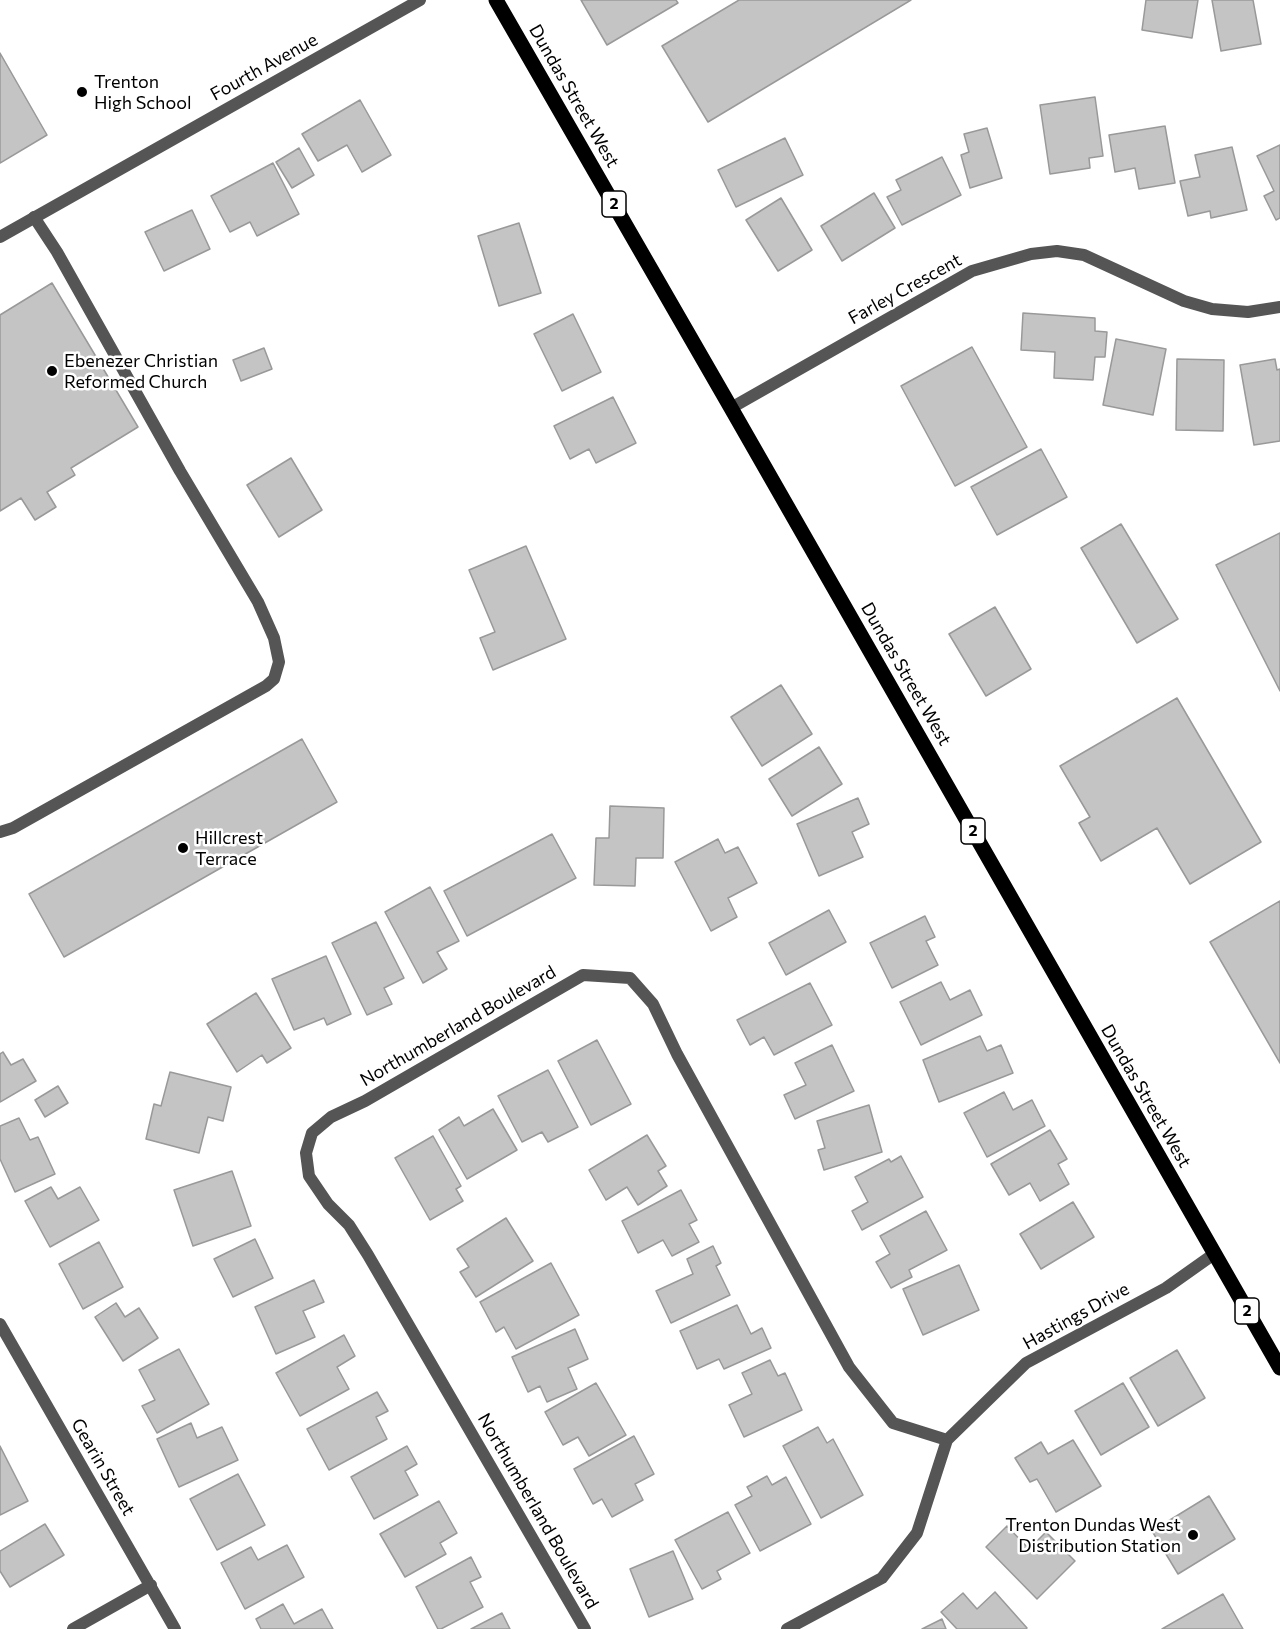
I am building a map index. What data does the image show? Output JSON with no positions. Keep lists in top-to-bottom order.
{
  "streets": {
    "main road": ["Dundas Street West", "2"],
    "street": [
      "Fourth Avenue",
      "Farley Crescent",
      "Northumberland Boulevard",
      "Hastings Drive",
      "Gearin Street"
    ]
  },
  "crossings": [
    ["Dundas Street West", "Farley Crescent"],
    ["Dundas Street West", "Hastings Drive"],
    ["Northumberland Boulevard", "Hastings Drive"]
  ],
  "places": [
    "Trenton High School",
    "Ebenezer Christian Reformed Church",
    "Hillcrest Terrace",
    "Trenton Dundas West Distribution Station"
  ]
}
